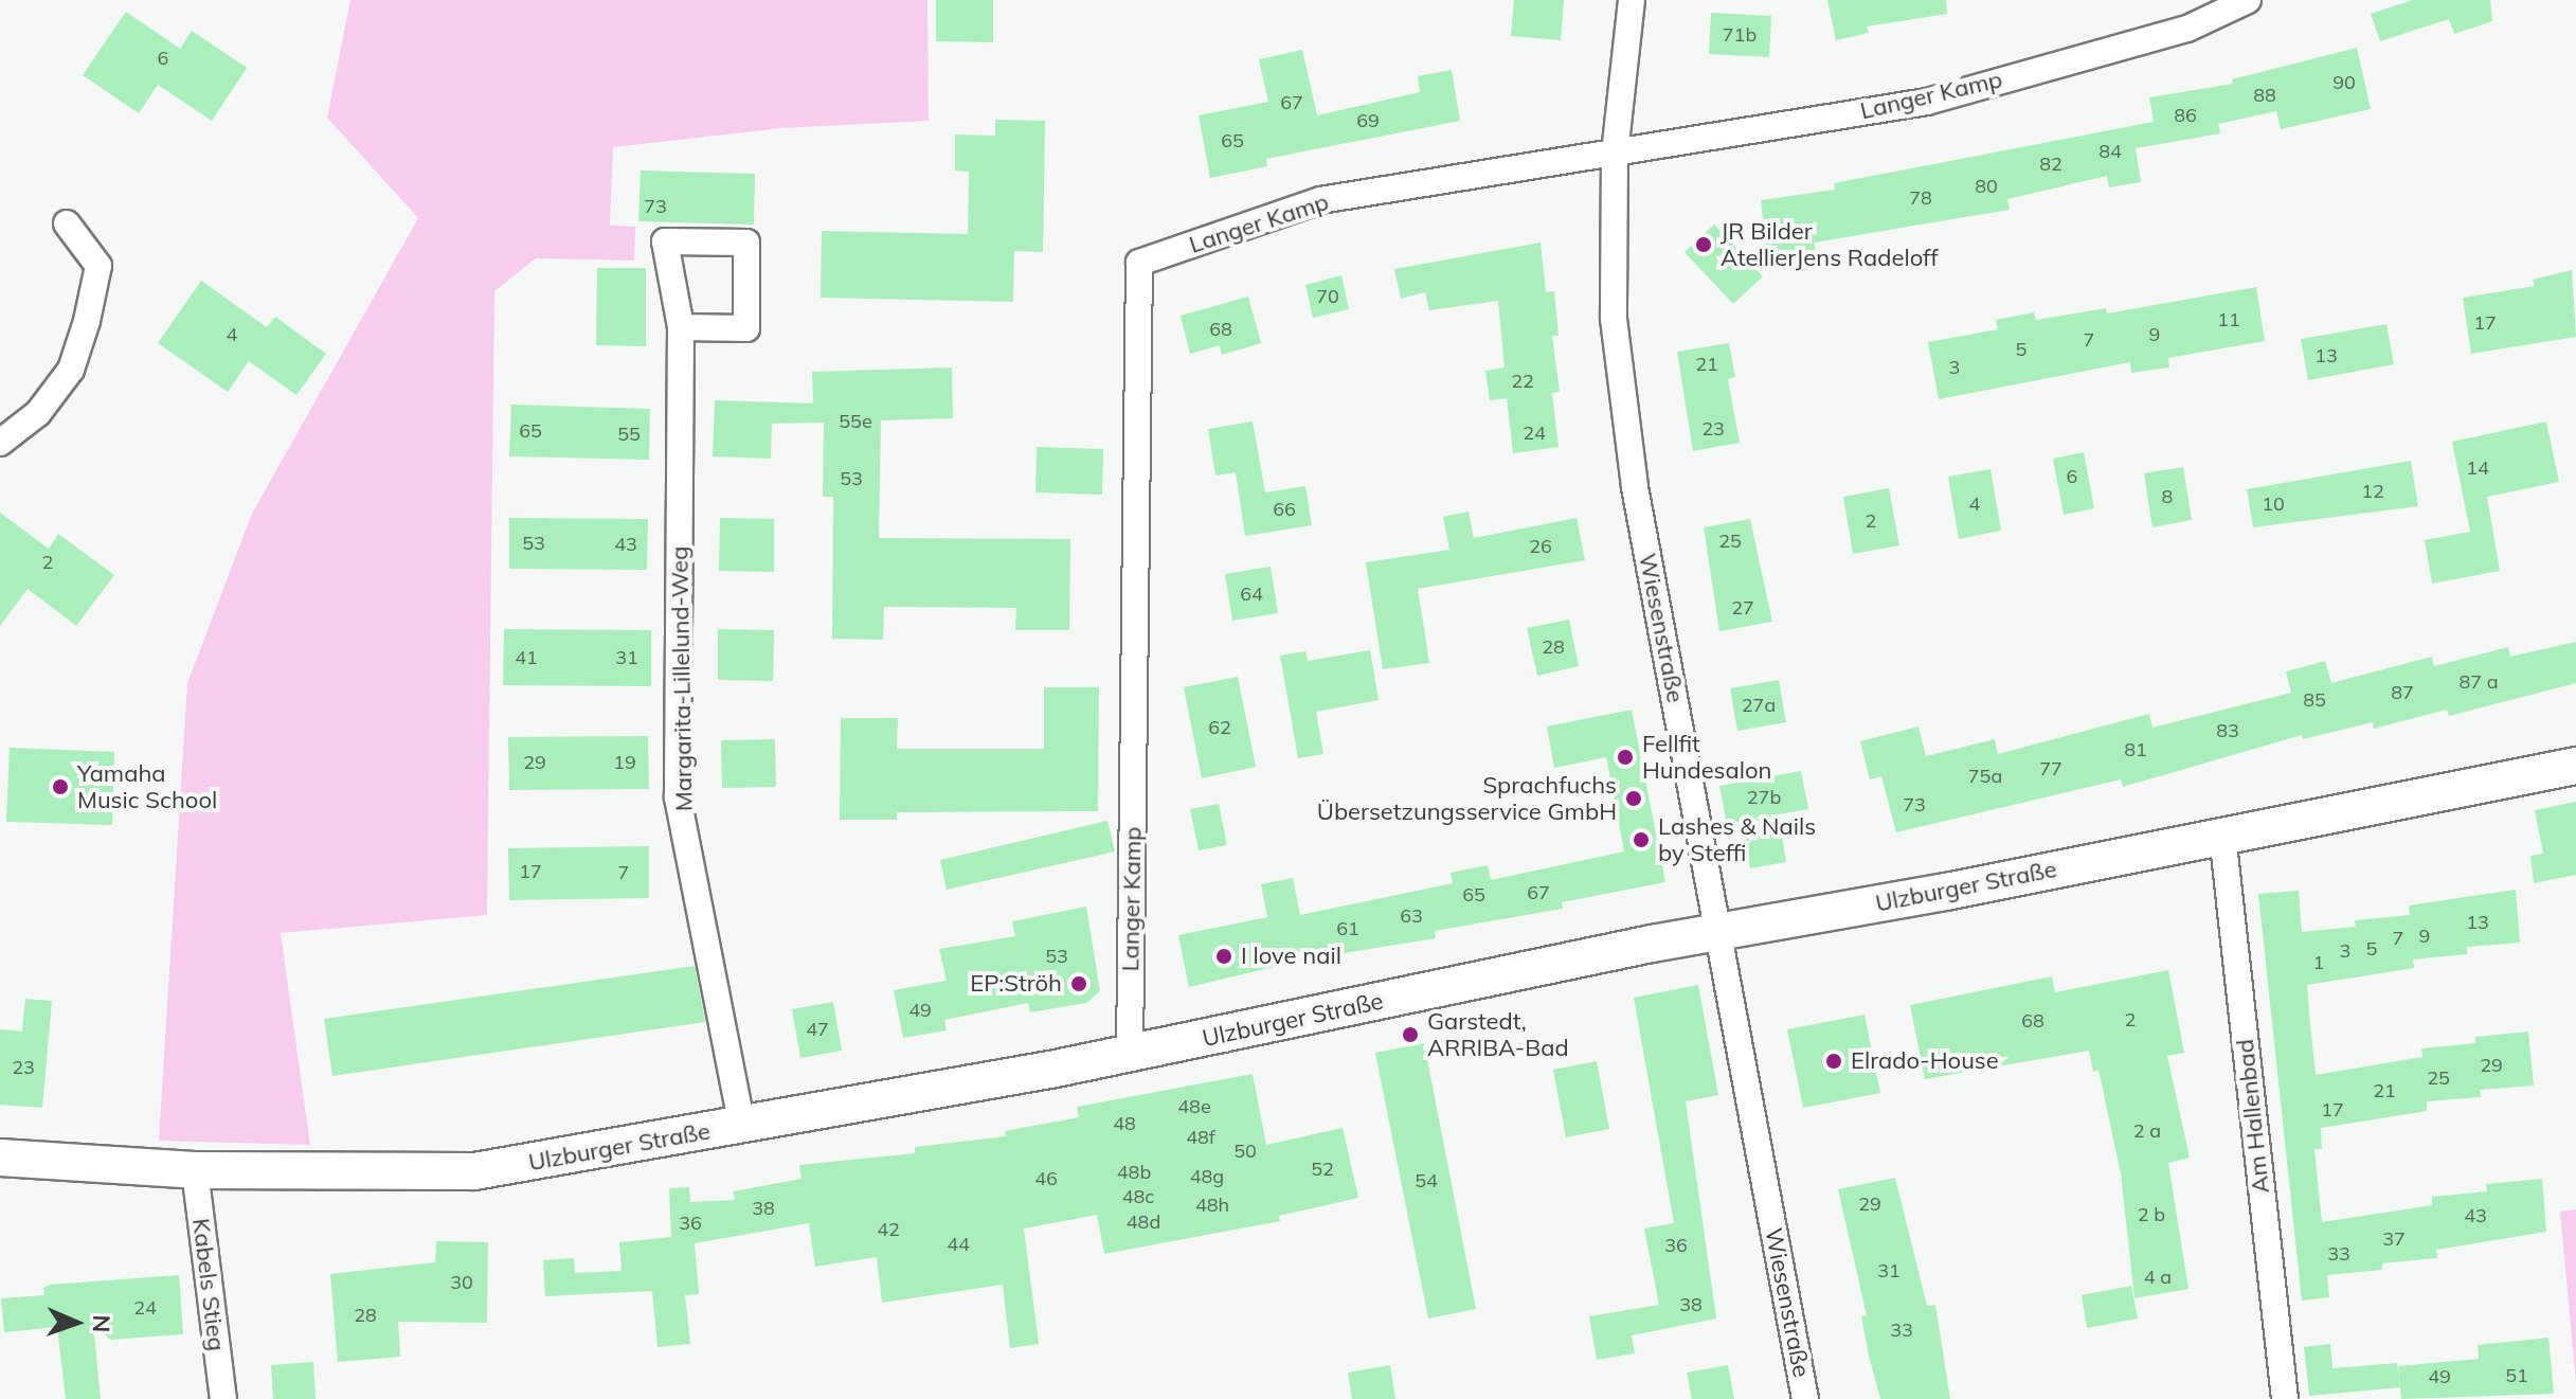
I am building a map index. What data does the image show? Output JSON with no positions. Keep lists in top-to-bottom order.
{
  "streets": {
    "main road": ["Ulzburger Straße"],
    "street": [
      "Langer Kamp",
      "Wiesenstraße",
      "Margarita-Lillelund-Weg",
      "Am Hallenbad",
      "Kabels Stieg"
    ]
  },
  "crossings": [
    ["Langer Kamp", "Wiesenstraße"],
    ["Langer Kamp", "Ulzburger Straße"],
    ["Wiesenstraße", "Ulzburger Straße"],
    ["Margarita-Lillelund-Weg", "Ulzburger Straße"],
    ["Ulzburger Straße", "Am Hallenbad"],
    ["Ulzburger Straße", "Kabels Stieg"]
  ],
  "places": [
    "JR Bilder AtellierJens Radeloff",
    "Fellfit Hundesalon",
    "Yamaha Music School",
    "Sprachfuchs Übersetzungsservice GmbH",
    "Lashes & Nails by Steffi",
    "I love nail",
    "EP:Ströh",
    "Garstedt, ARRIBA-Bad",
    "Elrado-House"
  ],
  "house_numbers": [
    "71b",
    "6",
    "90",
    "88",
    "67",
    "86",
    "69",
    "65",
    "84",
    "82",
    "80",
    "78",
    "73",
    "70",
    "11",
    "17",
    "68",
    "4",
    "9",
    "7",
    "5",
    "13",
    "21",
    "3",
    "22",
    "55e",
    "23",
    "65",
    "24",
    "55",
    "14",
    "6",
    "53",
    "12",
    "8",
    "4",
    "10",
    "66",
    "2",
    "25",
    "53",
    "43",
    "26",
    "2",
    "64",
    "27",
    "28",
    "41",
    "31",
    "87 a",
    "87",
    "85",
    "27a",
    "62",
    "83",
    "81",
    "29",
    "19",
    "77",
    "75a",
    "27b",
    "73",
    "17",
    "7",
    "67",
    "65",
    "63",
    "13",
    "61",
    "9",
    "7",
    "5",
    "3",
    "53",
    "1",
    "49",
    "2",
    "68",
    "47",
    "29",
    "23",
    "25",
    "21",
    "48e",
    "17",
    "48",
    "2 a",
    "48f",
    "50",
    "52",
    "48b",
    "48g",
    "46",
    "54",
    "48c",
    "29",
    "48h",
    "38",
    "2 b",
    "43",
    "48d",
    "36",
    "42",
    "37",
    "44",
    "36",
    "33",
    "31",
    "4 a",
    "30",
    "38",
    "24",
    "28",
    "33",
    "51",
    "49"
  ],
  "north": "right"
}
